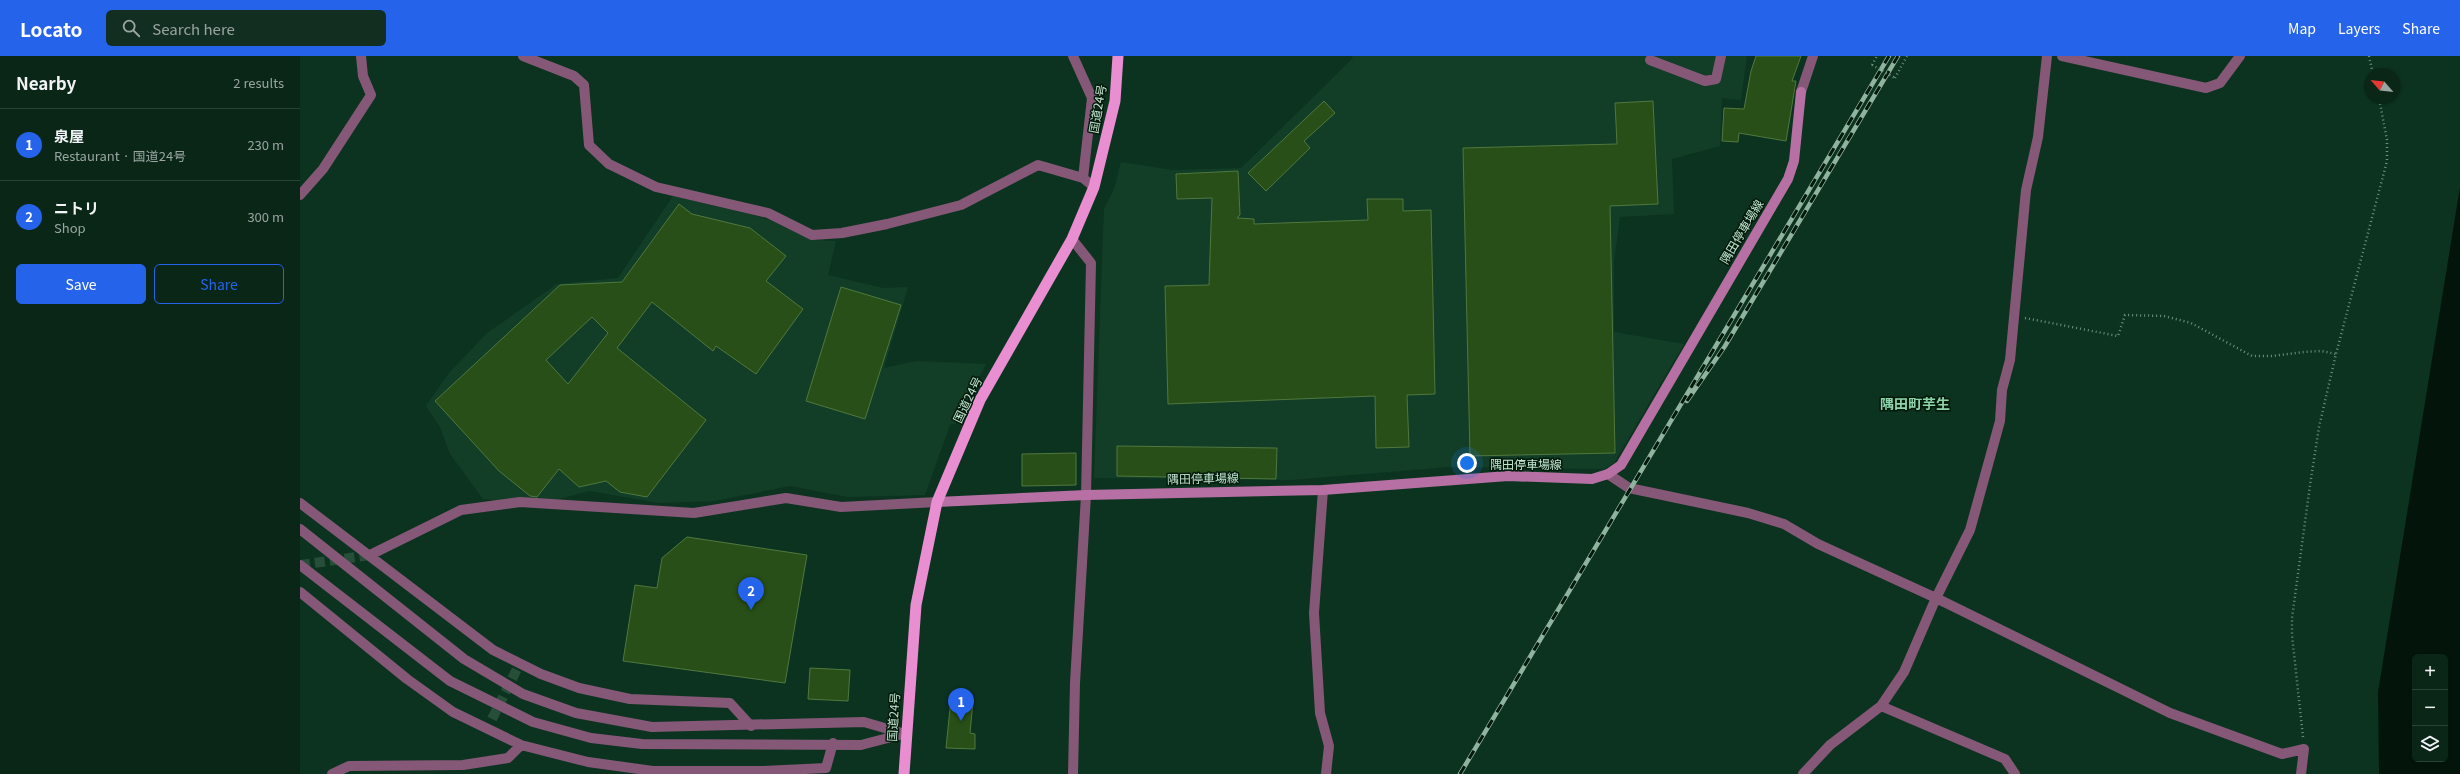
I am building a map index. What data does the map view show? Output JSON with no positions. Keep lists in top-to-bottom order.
{
  "streets": {
    "highway": ["国道24号"],
    "main road": ["隅田停車場線"]
  },
  "crossings": [
    ["国道24号", "隅田停車場線"]
  ],
  "districts": ["隅田町芋生"],
  "north": "top left",
  "page": {
    "header": "Locato",
    "search": "Search here",
    "nav": ["Map", "Layers", "Share"],
    "heading": ["Nearby", "2 results"],
    "list": [
      {
        "mark": "1",
        "name": "泉屋",
        "note": "Restaurant · 国道24号",
        "value": "230 m"
      },
      {
        "mark": "2",
        "name": "ニトリ",
        "note": "Shop",
        "value": "300 m"
      }
    ],
    "buttons": ["Save", "Share"],
    "pins": ["2", "1"],
    "map_buttons": ["+", "−"]
  }
}
